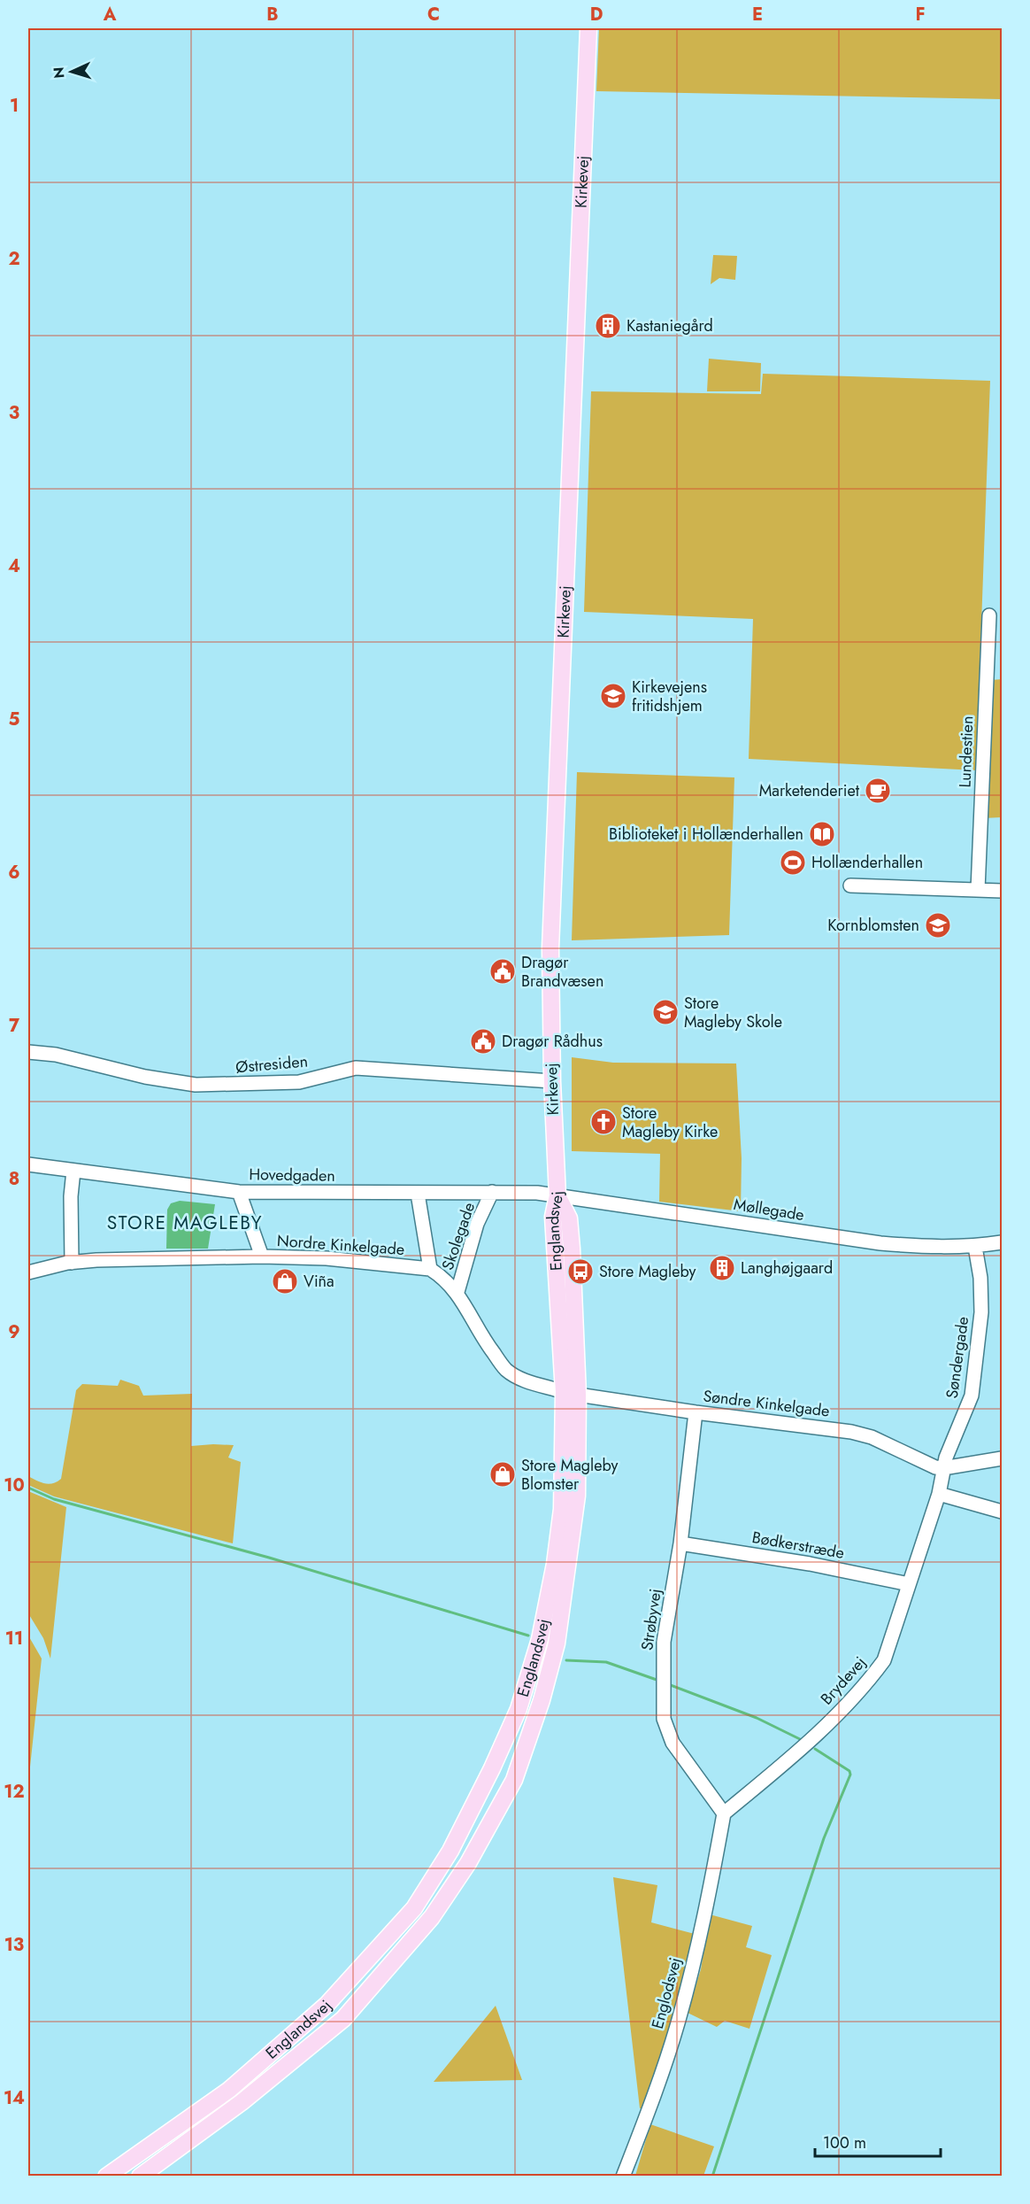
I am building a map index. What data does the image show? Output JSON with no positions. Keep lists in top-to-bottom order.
{
  "streets": {
    "main road": ["Kirkevej", "Englandsvej"],
    "street": [
      "Lundestien",
      "Østresiden",
      "Hovedgaden",
      "Møllegade",
      "Skolegade",
      "Nordre Kinkelgade",
      "Søndergade",
      "Søndre Kinkelgade",
      "Bødkerstræde",
      "Strøbyvej",
      "Brydevej",
      "Englodsvej"
    ]
  },
  "crossings": [
    ["Kirkevej", "Østresiden"],
    ["Kirkevej", "Hovedgaden"],
    ["Kirkevej", "Møllegade"],
    ["Kirkevej", "Englandsvej"],
    ["Hovedgaden", "Møllegade"],
    ["Hovedgaden", "Skolegade"],
    ["Hovedgaden", "Englandsvej"],
    ["Møllegade", "Englandsvej"],
    ["Møllegade", "Søndergade"],
    ["Englandsvej", "Søndre Kinkelgade"],
    ["Søndergade", "Søndre Kinkelgade"],
    ["Søndergade", "Brydevej"],
    ["Søndre Kinkelgade", "Strøbyvej"],
    ["Søndre Kinkelgade", "Brydevej"],
    ["Bødkerstræde", "Strøbyvej"],
    ["Bødkerstræde", "Brydevej"],
    ["Strøbyvej", "Brydevej"],
    ["Strøbyvej", "Englodsvej"],
    ["Brydevej", "Englodsvej"]
  ],
  "districts": ["STORE MAGLEBY"],
  "places": {
    "building": ["Kastaniegård", "Langhøjgaard"],
    "school or university": ["Kirkevejens fritidshjem", "Kornblomsten", "Store Magleby Skole"],
    "cafe": ["Marketenderiet"],
    "library": ["Biblioteket i Hollænderhallen"],
    "sports": ["Hollænderhallen"],
    "public building": ["Dragør Brandvæsen", "Dragør Rådhus"],
    "church": ["Store Magleby Kirke"],
    "bus stop": ["Store Magleby"],
    "shop": ["Viña", "Store Magleby Blomster"]
  },
  "scale_bar": "100 m",
  "north": "left",
  "grid": {
    "columns": [
      "A",
      "B",
      "C",
      "D",
      "E",
      "F"
    ],
    "rows": [
      "1",
      "2",
      "3",
      "4",
      "5",
      "6",
      "7",
      "8",
      "9",
      "10",
      "11",
      "12",
      "13",
      "14"
    ]
  }
}
